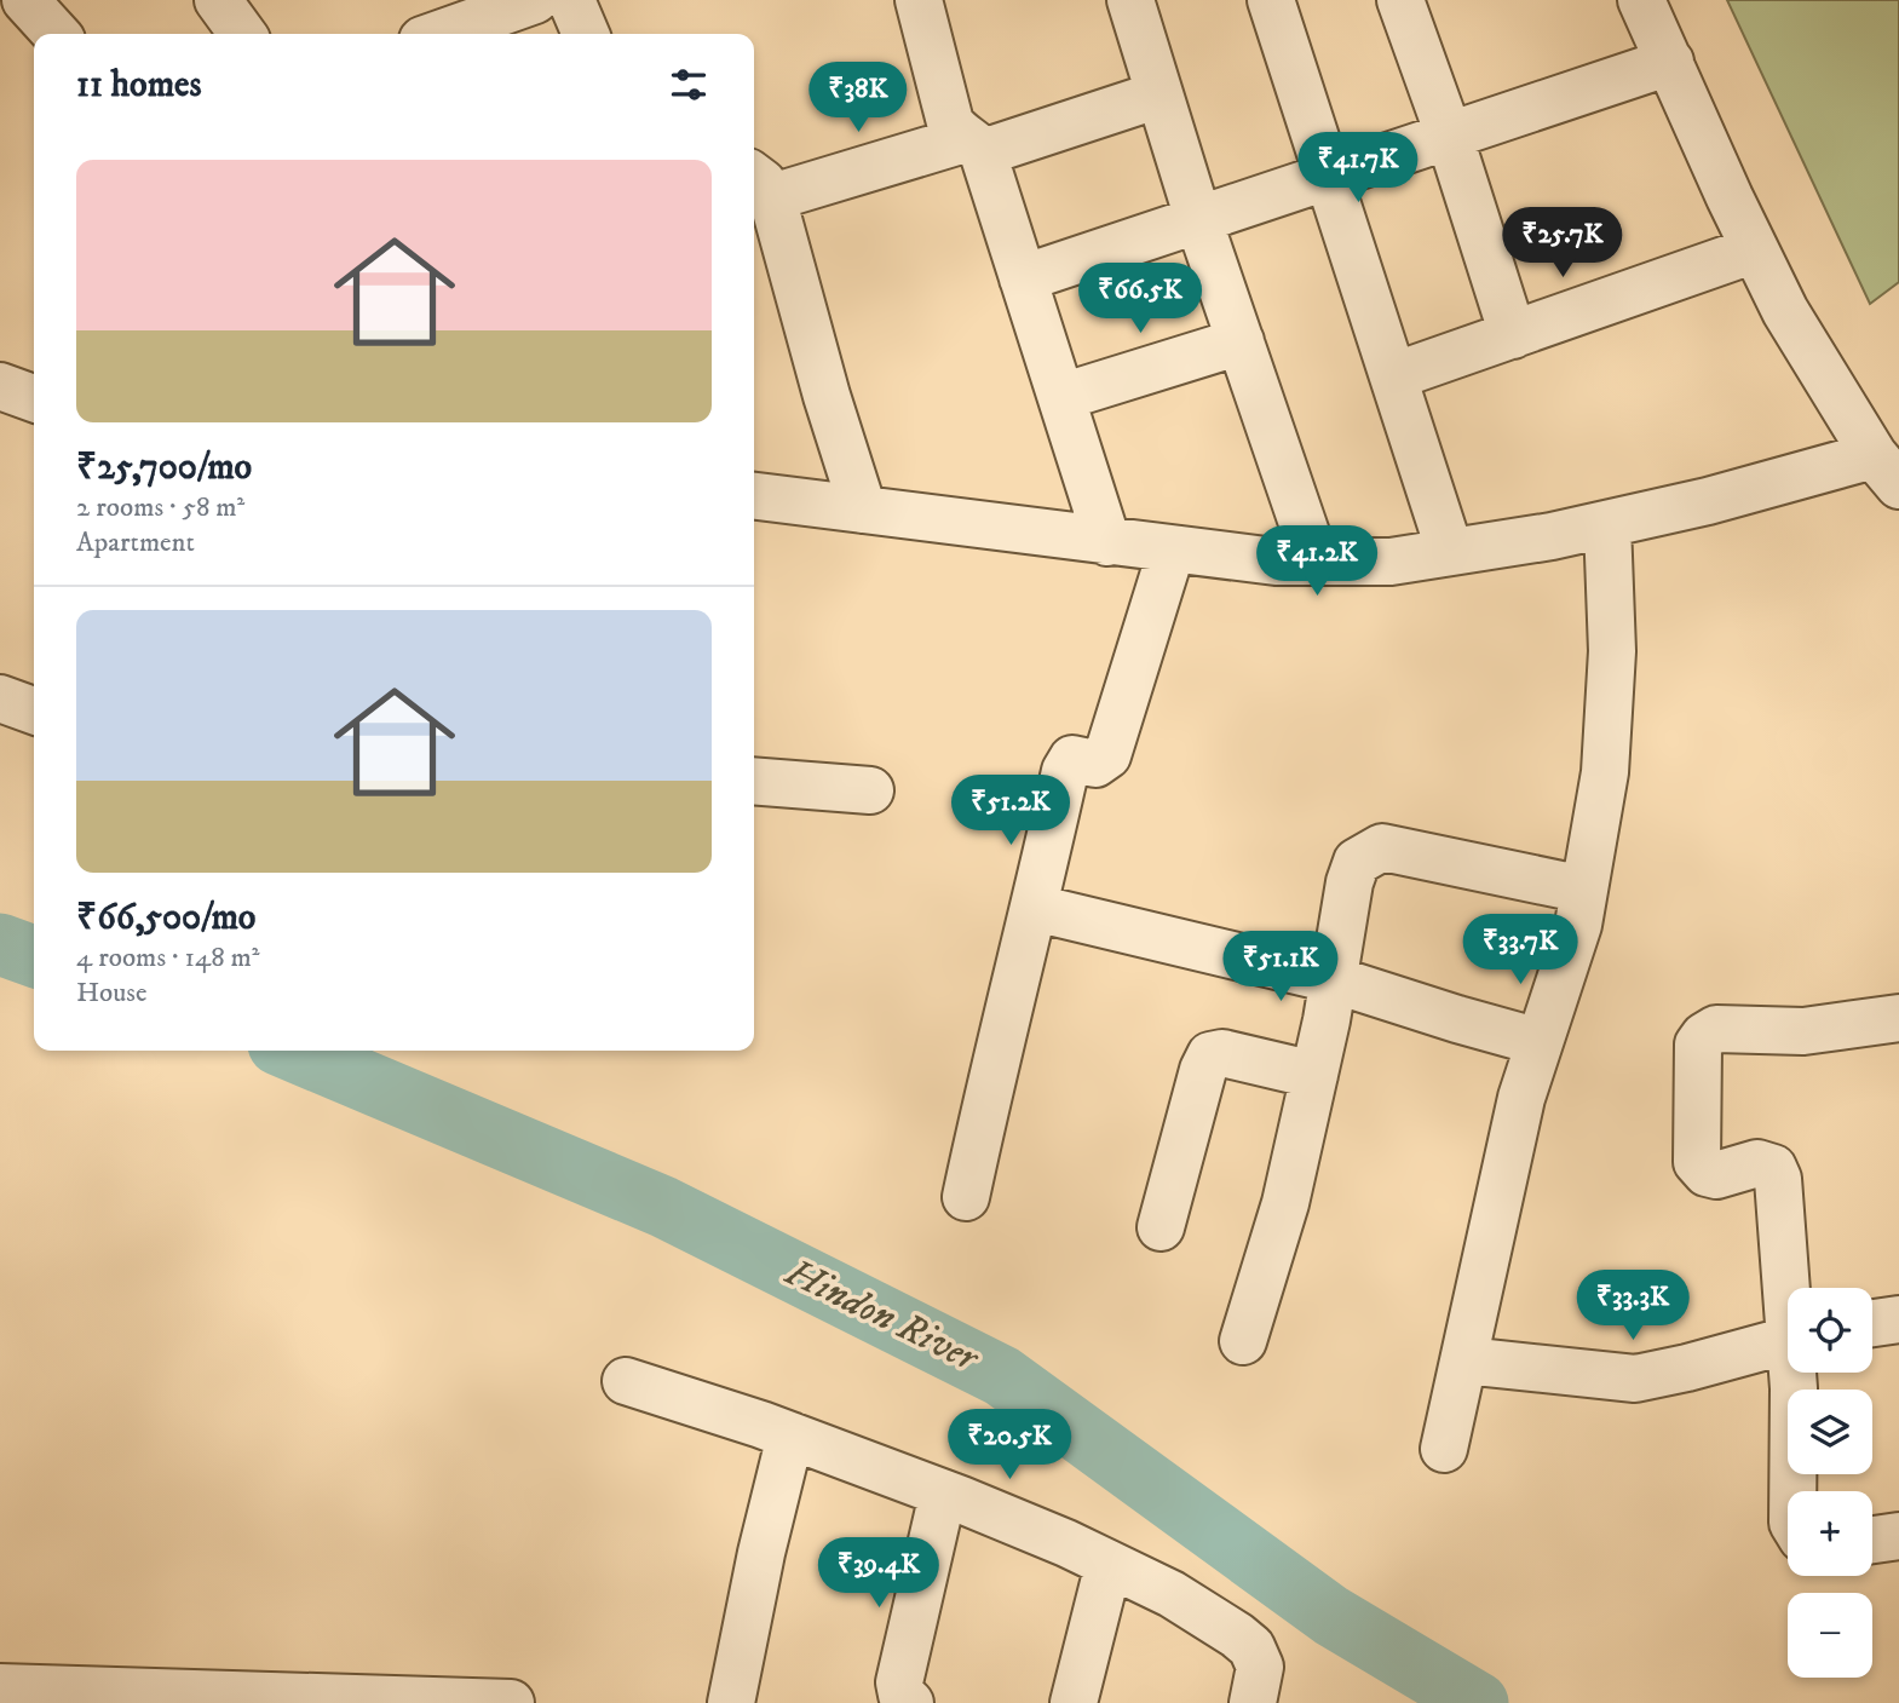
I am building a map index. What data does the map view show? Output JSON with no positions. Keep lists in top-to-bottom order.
{
  "water": ["Hindon River"],
  "page": {
    "heading": "11 homes",
    "price": [
      "₹38K",
      "₹41.7K",
      "₹25.7K",
      "₹66.5K",
      "₹41.2K",
      "₹51.2K",
      "₹33.7K",
      "₹51.1K",
      "₹33.3K",
      "₹20.5K",
      "₹39.4K"
    ],
    "list": [
      {
        "name": "₹25,700/mo",
        "note": "2 rooms · 58 m² · Apartment"
      },
      {
        "name": "₹66,500/mo",
        "note": "4 rooms · 148 m² · House"
      }
    ],
    "map_buttons": ["+", "−"]
  }
}
